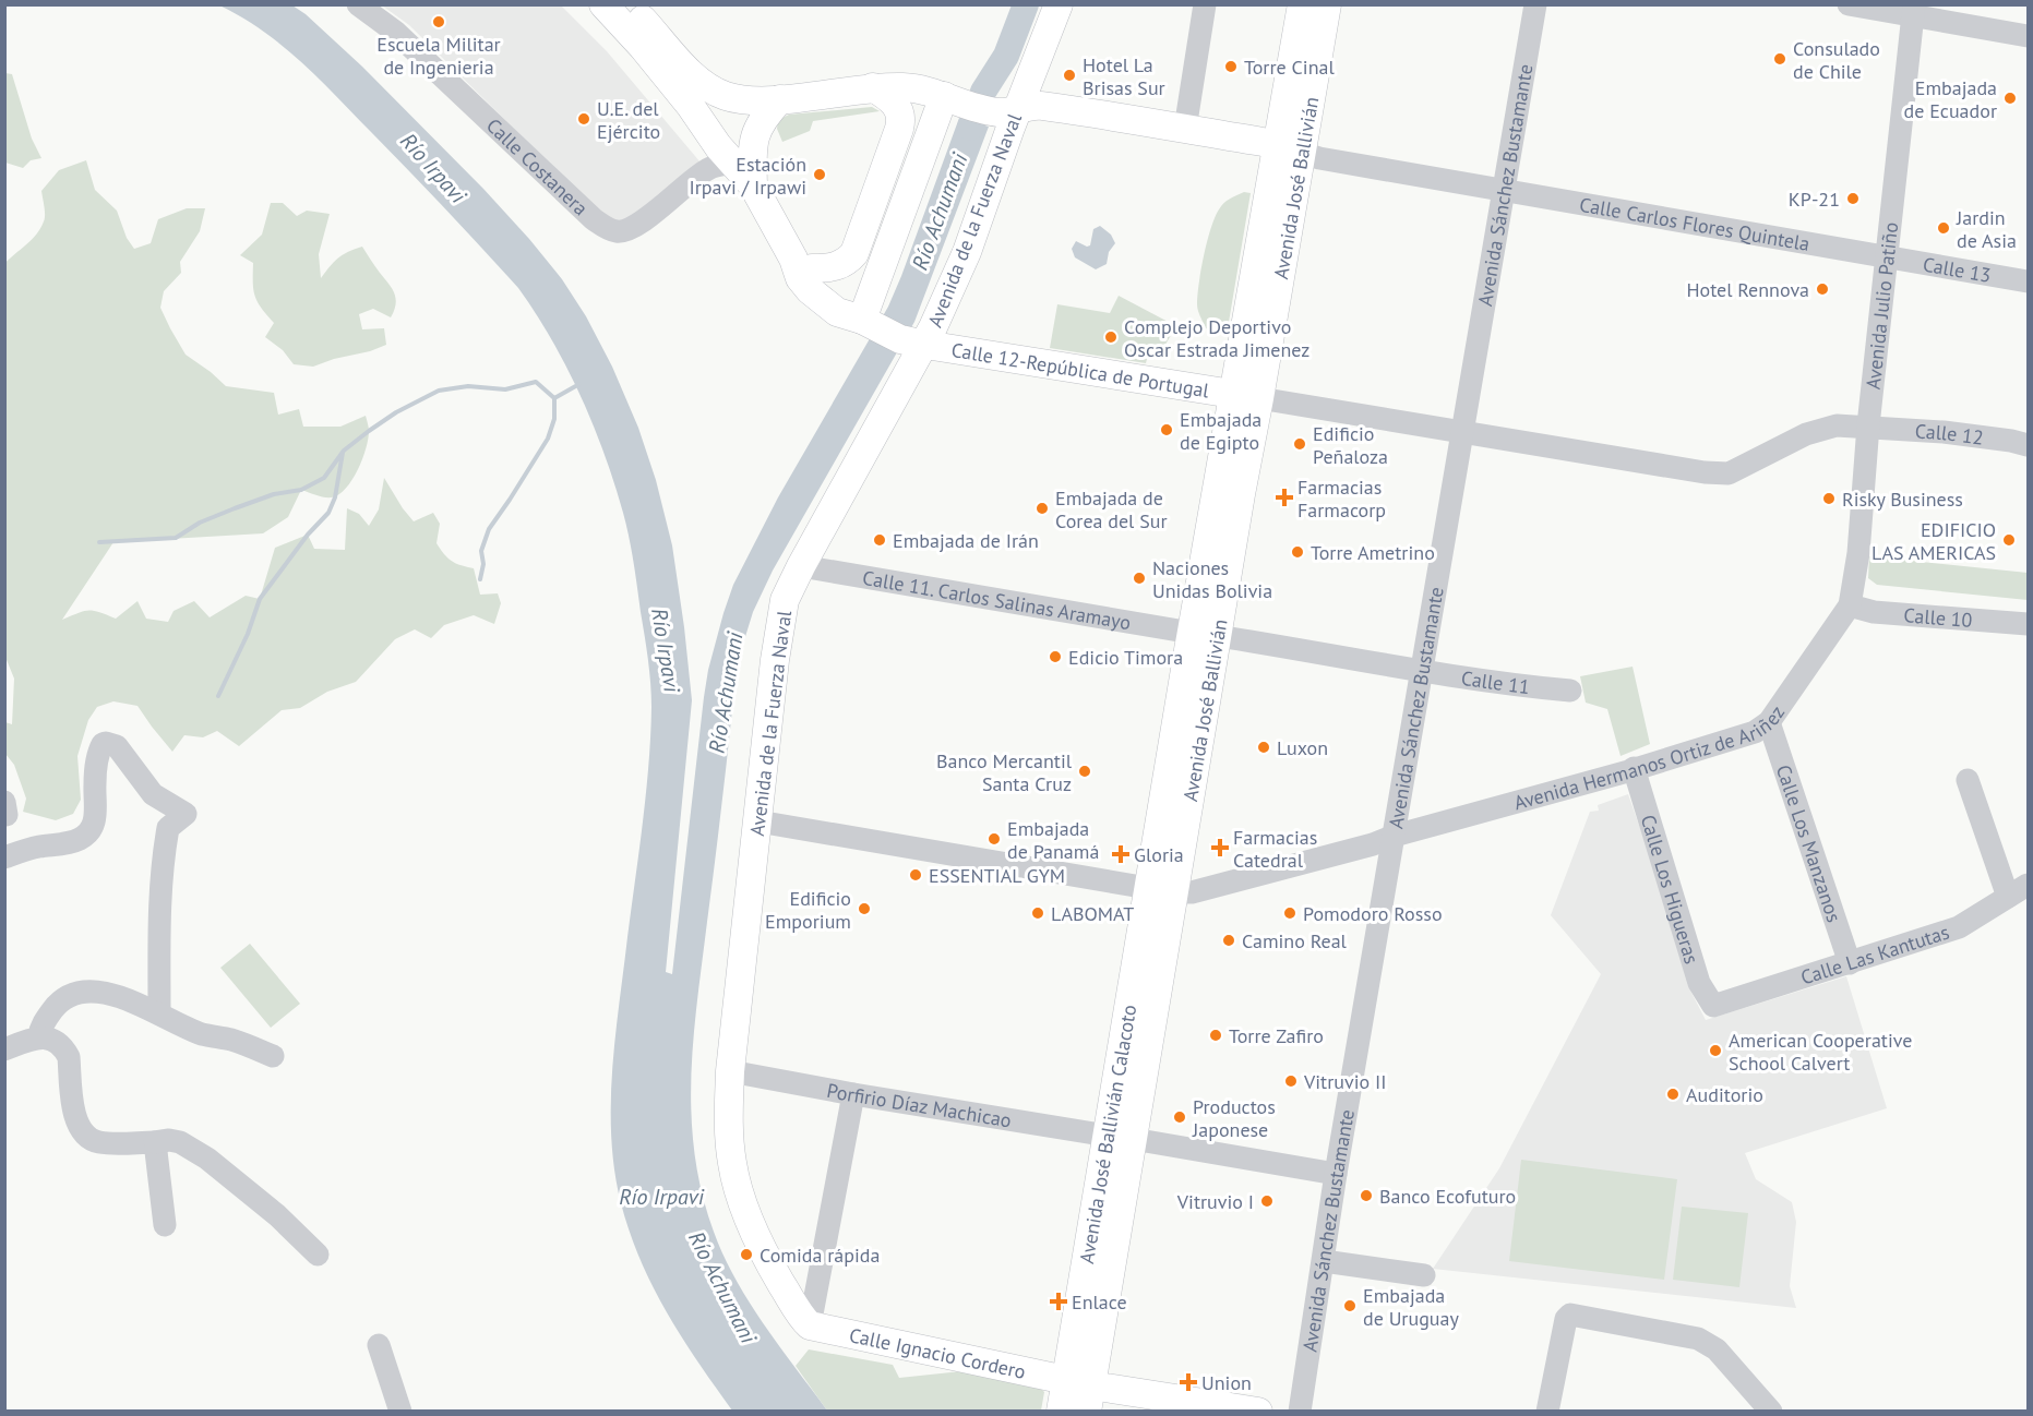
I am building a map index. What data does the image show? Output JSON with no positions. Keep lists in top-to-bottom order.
{
  "streets": {
    "main road": [
      "Avenida José Ballivián",
      "Avenida de la Fuerza Naval",
      "Calle 12-República de Portugal",
      "Avenida José Ballivián Calacoto",
      "Calle Ignacio Cordero"
    ],
    "street": [
      "Calle Costanera",
      "Avenida Sánchez Bustamante",
      "Calle Carlos Flores Quintela",
      "Calle 13",
      "Avenida Julio Patiño",
      "Calle 12",
      "Calle 11. Carlos Salinas Aramayo",
      "Calle 10",
      "Calle 11",
      "Avenida Hermanos Ortiz de Ariñez",
      "Calle Los Manzanos",
      "Calle Los Higueras",
      "Calle Las Kantutas",
      "Porfirio Díaz Machicao"
    ]
  },
  "crossings": [
    ["Avenida Sánchez Bustamante", "Calle Carlos Flores Quintela"],
    ["Avenida Sánchez Bustamante", "Calle 12-República de Portugal"],
    ["Avenida Sánchez Bustamante", "Calle 12"],
    ["Avenida Sánchez Bustamante", "Calle 11. Carlos Salinas Aramayo"],
    ["Avenida Sánchez Bustamante", "Calle 11"],
    ["Avenida Sánchez Bustamante", "Avenida Hermanos Ortiz de Ariñez"],
    ["Avenida Sánchez Bustamante", "Porfirio Díaz Machicao"],
    ["Avenida José Ballivián", "Calle Carlos Flores Quintela"],
    ["Avenida José Ballivián", "Calle 12-República de Portugal"],
    ["Avenida José Ballivián", "Calle 11. Carlos Salinas Aramayo"],
    ["Avenida José Ballivián", "Avenida Hermanos Ortiz de Ariñez"],
    ["Avenida José Ballivián", "Avenida José Ballivián Calacoto"],
    ["Avenida de la Fuerza Naval", "Calle 12-República de Portugal"],
    ["Avenida de la Fuerza Naval", "Calle 11. Carlos Salinas Aramayo"],
    ["Avenida de la Fuerza Naval", "Avenida Hermanos Ortiz de Ariñez"],
    ["Avenida de la Fuerza Naval", "Porfirio Díaz Machicao"],
    ["Avenida de la Fuerza Naval", "Calle Ignacio Cordero"],
    ["Calle Carlos Flores Quintela", "Calle 13"],
    ["Calle Carlos Flores Quintela", "Avenida Julio Patiño"],
    ["Calle 13", "Avenida Julio Patiño"],
    ["Avenida Julio Patiño", "Calle 12"],
    ["Avenida Julio Patiño", "Calle 10"],
    ["Avenida Julio Patiño", "Avenida Hermanos Ortiz de Ariñez"],
    ["Calle 12-República de Portugal", "Calle 12"],
    ["Calle 11. Carlos Salinas Aramayo", "Calle 11"],
    ["Calle 10", "Avenida Hermanos Ortiz de Ariñez"],
    ["Avenida Hermanos Ortiz de Ariñez", "Calle Los Manzanos"],
    ["Avenida Hermanos Ortiz de Ariñez", "Calle Los Higueras"],
    ["Avenida Hermanos Ortiz de Ariñez", "Avenida José Ballivián Calacoto"],
    ["Calle Los Manzanos", "Calle Las Kantutas"],
    ["Calle Los Higueras", "Calle Las Kantutas"],
    ["Porfirio Díaz Machicao", "Avenida José Ballivián Calacoto"],
    ["Avenida José Ballivián Calacoto", "Calle Ignacio Cordero"]
  ],
  "water": ["Río Irpavi", "Río Achumani"],
  "places": {
    "other": [
      "Escuela Militar de Ingenieria",
      "Consulado de Chile",
      "Torre Cinal",
      "Hotel La Brisas Sur",
      "Embajada de Ecuador",
      "U.E. del Ejército",
      "Estación Irpavi / Irpawi",
      "KP-21",
      "Jardin de Asia",
      "Hotel Rennova",
      "Complejo Deportivo Oscar Estrada Jimenez",
      "Embajada de Egipto",
      "Edificio Peñaloza",
      "Risky Business",
      "Embajada de Corea del Sur",
      "Embajada de Irán",
      "EDIFICIO LAS AMERICAS",
      "Torre Ametrino",
      "Naciones Unidas Bolivia",
      "Edicio Timora",
      "Luxon",
      "Banco Mercantil Santa Cruz",
      "Embajada de Panamá",
      "ESSENTIAL GYM",
      "Edificio Emporium",
      "LABOMAT",
      "Pomodoro Rosso",
      "Camino Real",
      "Torre Zafiro",
      "American Cooperative School Calvert",
      "Vitruvio II",
      "Auditorio",
      "Productos Japonese",
      "Banco Ecofuturo",
      "Vitruvio I",
      "Comida rápida",
      "Embajada de Uruguay"
    ],
    "health": [
      "Farmacias Farmacorp",
      "Farmacias Catedral",
      "Gloria",
      "Enlace",
      "Union"
    ]
  }
}
